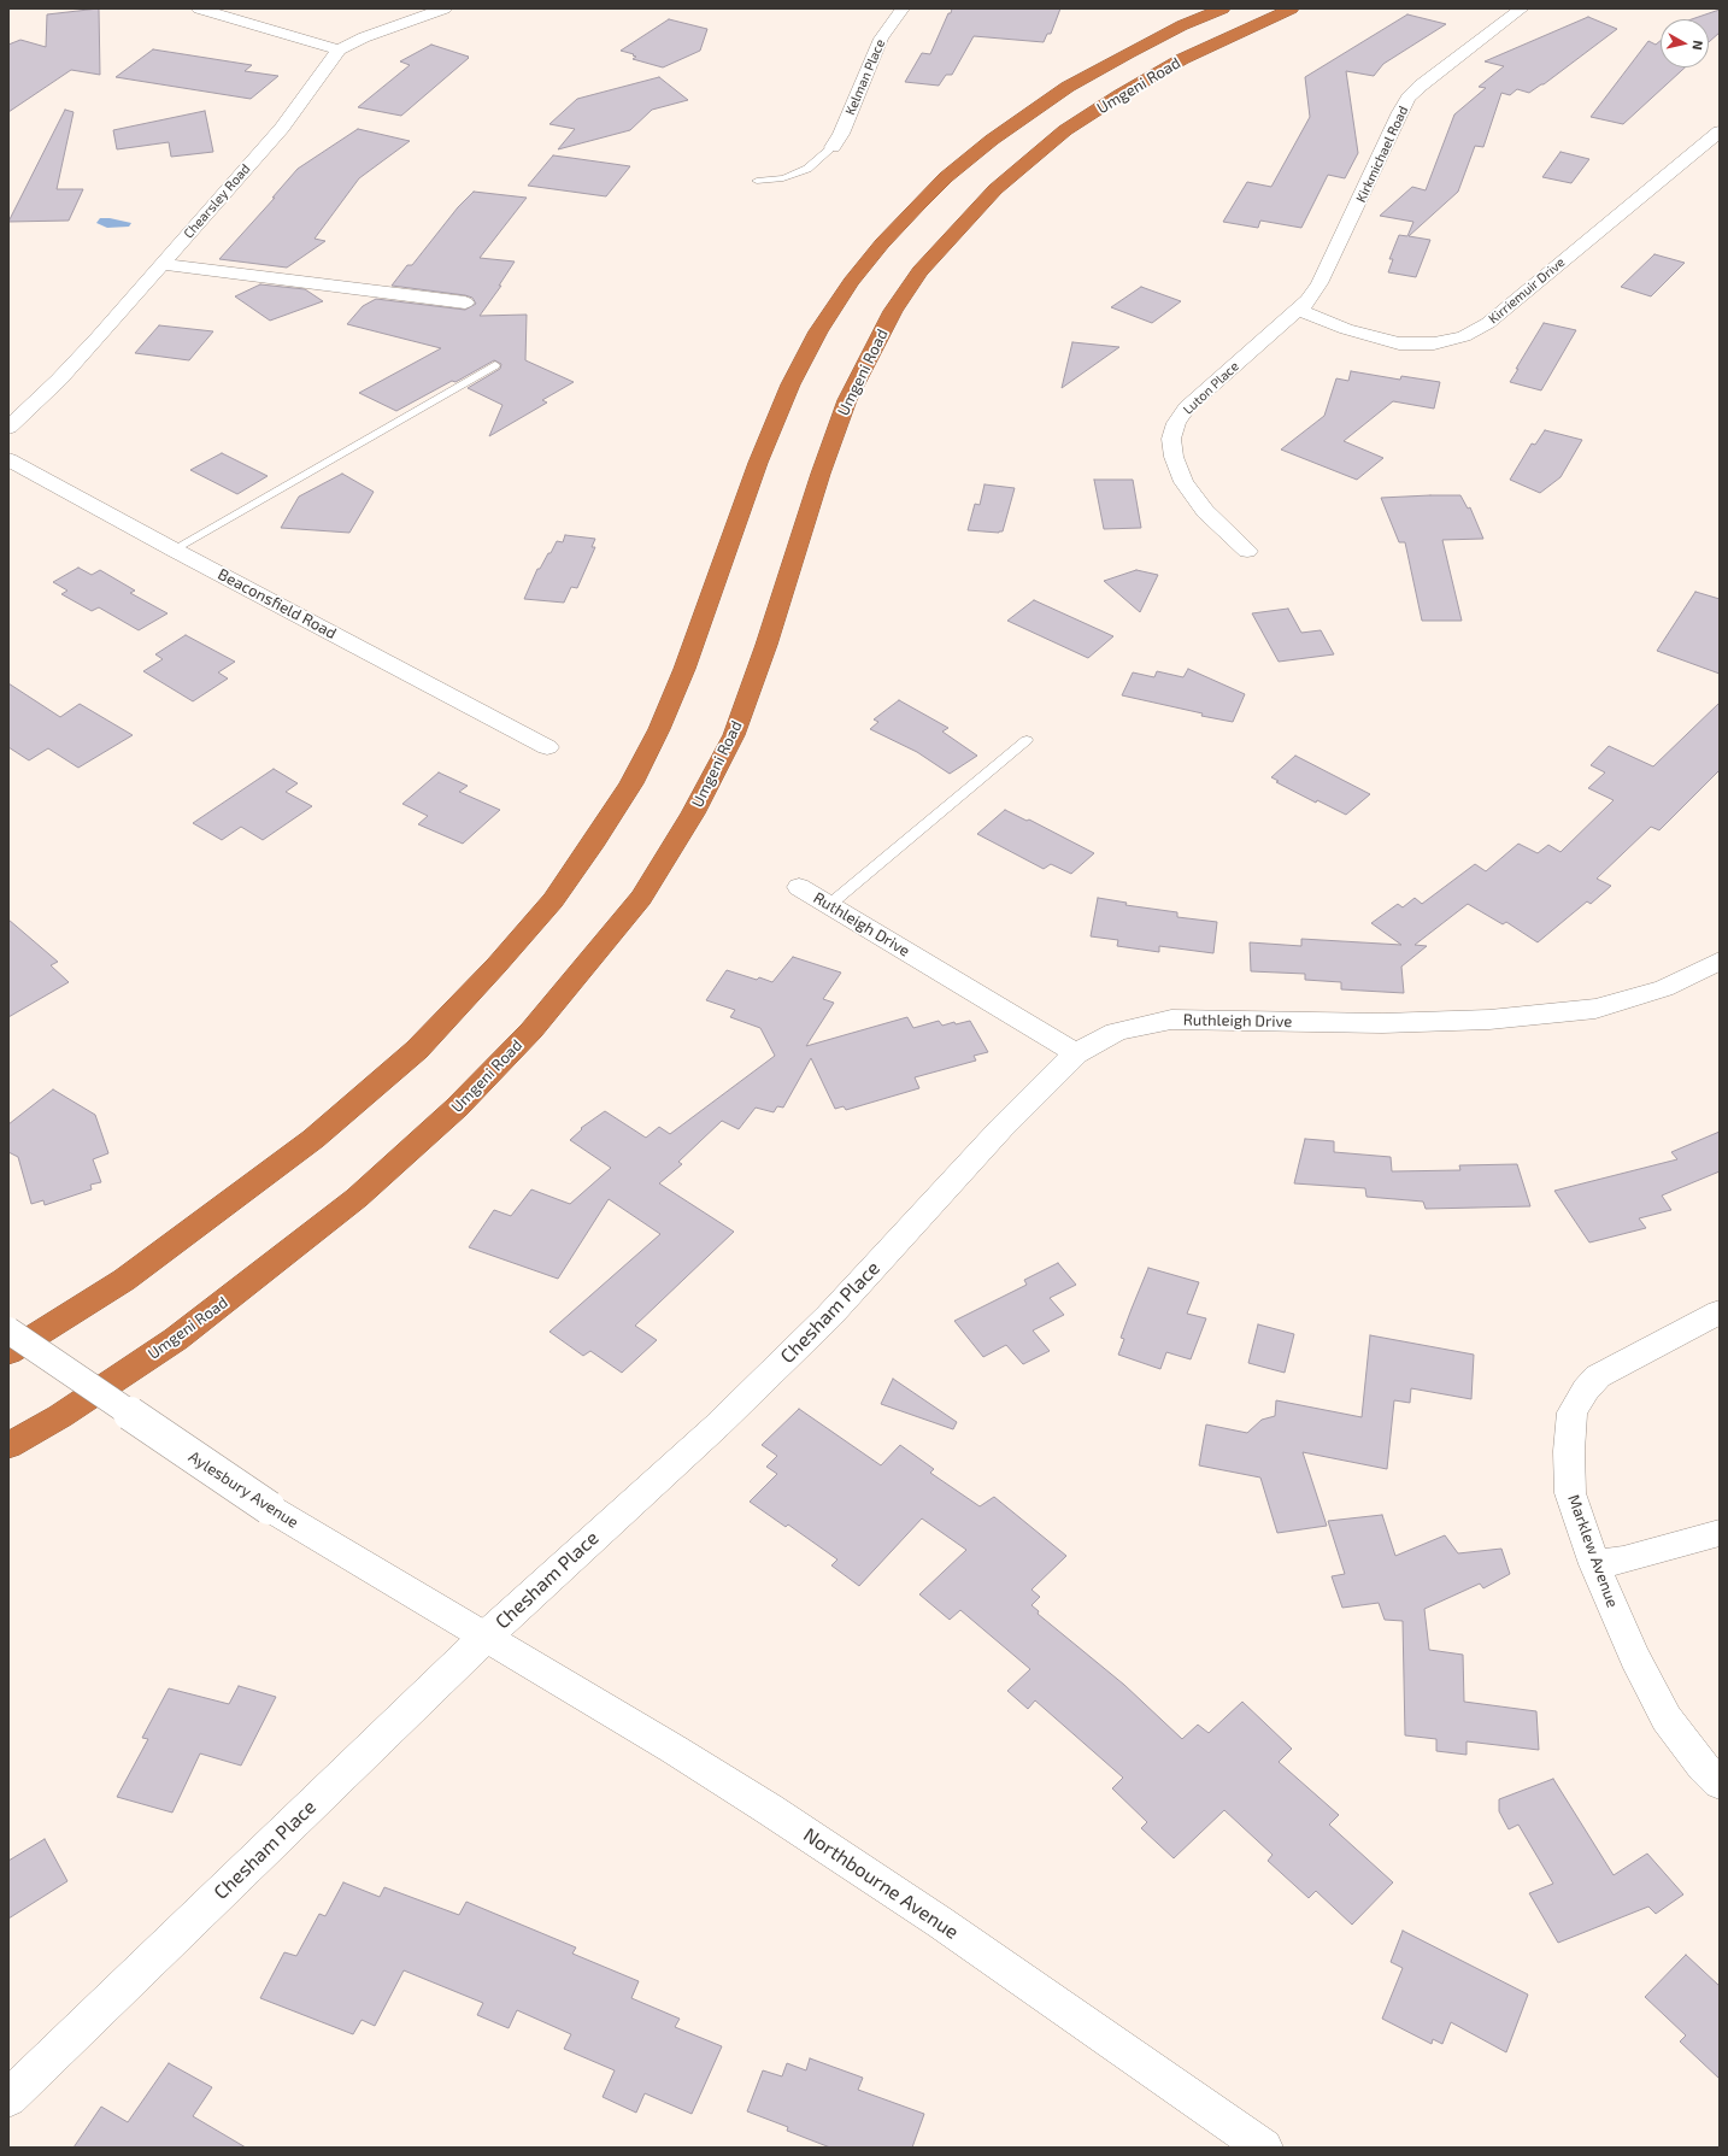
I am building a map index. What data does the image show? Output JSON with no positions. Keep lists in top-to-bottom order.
{
  "streets": {
    "highway": ["Umgeni Road"],
    "street": [
      "Kelman Place",
      "Kirkmichael Road",
      "Chearsley Road",
      "Kirriemuir Drive",
      "Luton Place",
      "Beaconsfield Road",
      "Ruthleigh Drive",
      "Chesham Place",
      "Aylesbury Avenue",
      "Marklew Avenue",
      "Northbourne Avenue"
    ]
  },
  "crossings": [
    ["Kirkmichael Road", "Kirriemuir Drive"],
    ["Kirkmichael Road", "Luton Place"],
    ["Kirriemuir Drive", "Luton Place"],
    ["Ruthleigh Drive", "Chesham Place"],
    ["Chesham Place", "Aylesbury Avenue"],
    ["Chesham Place", "Northbourne Avenue"],
    ["Aylesbury Avenue", "Northbourne Avenue"]
  ],
  "north": "right"
}
